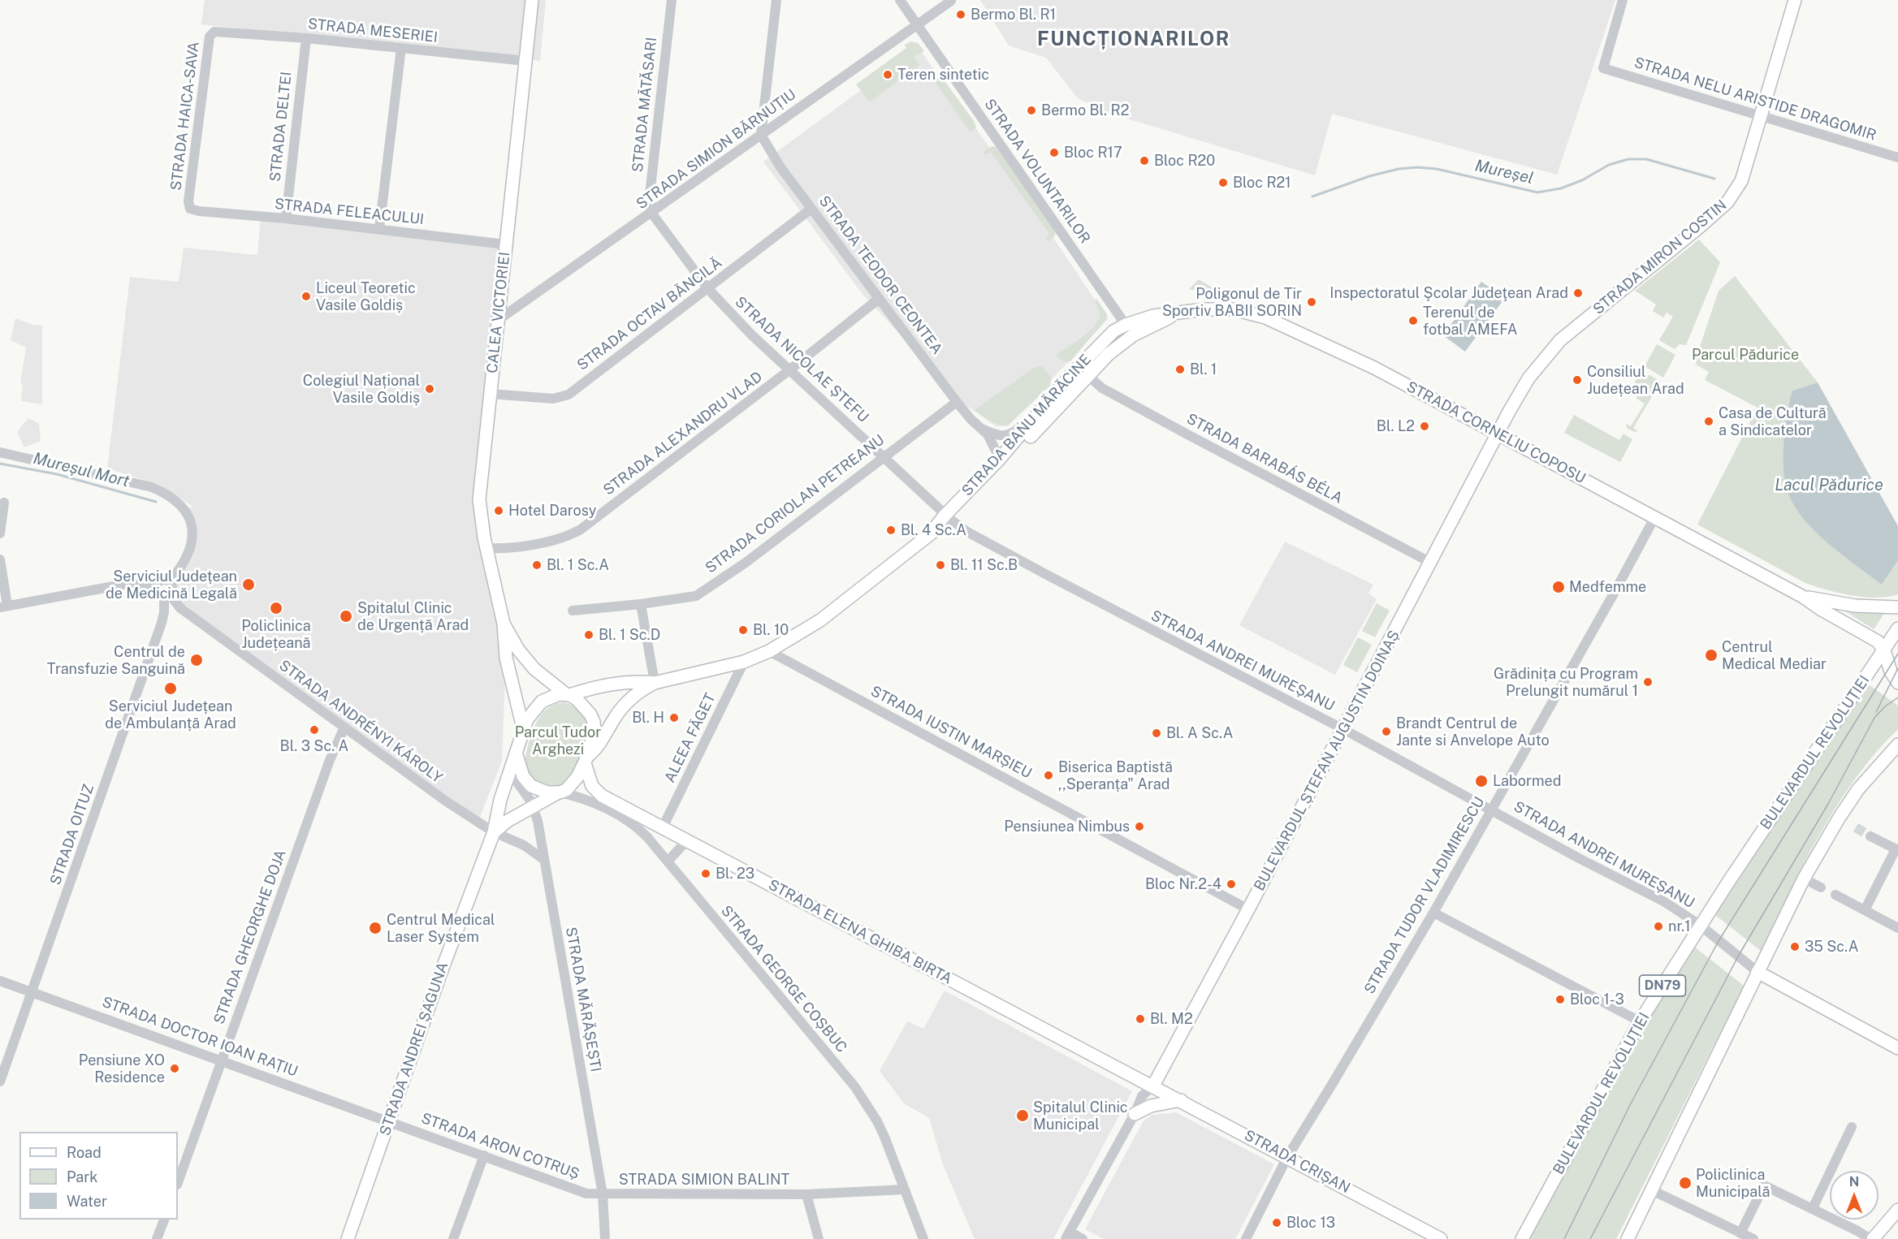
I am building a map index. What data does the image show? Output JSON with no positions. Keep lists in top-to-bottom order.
{
  "streets": {
    "main road": [
      "STRADA MIRON COSTIN",
      "CALEA VICTORIEI",
      "STRADA BANU MĂRĂCINE",
      "STRADA CORNELIU COPOSU",
      "BULEVARDUL REVOLUȚIEI",
      "BULEVARDUL ȘTEFAN AUGUSTIN DOINAȘ",
      "STRADA ELENA GHIBA BIRTA",
      "DN79",
      "STRADA ANDREI ȘAGUNA",
      "STRADA CRIȘAN"
    ],
    "street": [
      "STRADA MESERIEI",
      "STRADA NELU ARISTIDE DRAGOMIR",
      "STRADA MĂTĂSARI",
      "STRADA HAICA-SAVA",
      "STRADA DELTEI",
      "STRADA SIMION BĂRNUȚIU",
      "STRADA VOLUNTARILOR",
      "STRADA FELEACULUI",
      "STRADA TEODOR CEONTEA",
      "STRADA OCTAV BĂNCILĂ",
      "STRADA NICOLAE ȘTEFU",
      "STRADA ALEXANDRU VLAD",
      "STRADA BARABÁS BÉLA",
      "STRADA CORIOLAN PETREANU",
      "STRADA ANDREI MUREȘANU",
      "STRADA ANDRÉNYI KÁROLY",
      "STRADA IUSTIN MARȘIEU",
      "ALEEA FĂGET",
      "STRADA OITUZ",
      "STRADA TUDOR VLADIMIRESCU",
      "STRADA GHEORGHE DOJA",
      "STRADA GEORGE COȘBUC",
      "STRADA MĂRĂȘEȘTI",
      "STRADA DOCTOR IOAN RAȚIU",
      "STRADA ARON COTRUȘ",
      "STRADA SIMION BALINT"
    ]
  },
  "crossings": [
    ["STRADA MESERIEI", "STRADA HAICA-SAVA"],
    ["STRADA MESERIEI", "STRADA DELTEI"],
    ["STRADA MESERIEI", "CALEA VICTORIEI"],
    ["STRADA NELU ARISTIDE DRAGOMIR", "STRADA MIRON COSTIN"],
    ["STRADA MĂTĂSARI", "STRADA SIMION BĂRNUȚIU"],
    ["STRADA MĂTĂSARI", "STRADA NICOLAE ȘTEFU"],
    ["STRADA HAICA-SAVA", "STRADA FELEACULUI"],
    ["STRADA DELTEI", "STRADA FELEACULUI"],
    ["STRADA SIMION BĂRNUȚIU", "STRADA VOLUNTARILOR"],
    ["STRADA SIMION BĂRNUȚIU", "STRADA TEODOR CEONTEA"],
    ["STRADA SIMION BĂRNUȚIU", "CALEA VICTORIEI"],
    ["STRADA SIMION BĂRNUȚIU", "STRADA NICOLAE ȘTEFU"],
    ["STRADA VOLUNTARILOR", "STRADA BANU MĂRĂCINE"],
    ["STRADA VOLUNTARILOR", "STRADA CORNELIU COPOSU"],
    ["STRADA FELEACULUI", "CALEA VICTORIEI"],
    ["STRADA MIRON COSTIN", "STRADA CORNELIU COPOSU"],
    ["STRADA MIRON COSTIN", "BULEVARDUL ȘTEFAN AUGUSTIN DOINAȘ"],
    ["STRADA TEODOR CEONTEA", "STRADA OCTAV BĂNCILĂ"],
    ["STRADA TEODOR CEONTEA", "STRADA BANU MĂRĂCINE"],
    ["STRADA TEODOR CEONTEA", "STRADA ALEXANDRU VLAD"],
    ["STRADA TEODOR CEONTEA", "STRADA CORIOLAN PETREANU"],
    ["CALEA VICTORIEI", "STRADA OCTAV BĂNCILĂ"],
    ["CALEA VICTORIEI", "STRADA BANU MĂRĂCINE"],
    ["CALEA VICTORIEI", "STRADA ALEXANDRU VLAD"],
    ["CALEA VICTORIEI", "STRADA ELENA GHIBA BIRTA"],
    ["CALEA VICTORIEI", "STRADA GEORGE COȘBUC"],
    ["CALEA VICTORIEI", "STRADA ANDREI ȘAGUNA"],
    ["STRADA OCTAV BĂNCILĂ", "STRADA NICOLAE ȘTEFU"],
    ["STRADA NICOLAE ȘTEFU", "STRADA BANU MĂRĂCINE"],
    ["STRADA NICOLAE ȘTEFU", "STRADA ALEXANDRU VLAD"],
    ["STRADA NICOLAE ȘTEFU", "STRADA CORIOLAN PETREANU"],
    ["STRADA NICOLAE ȘTEFU", "STRADA ANDREI MUREȘANU"],
    ["STRADA BANU MĂRĂCINE", "STRADA CORNELIU COPOSU"],
    ["STRADA BANU MĂRĂCINE", "STRADA BARABÁS BÉLA"],
    ["STRADA BANU MĂRĂCINE", "STRADA ANDREI MUREȘANU"],
    ["STRADA BANU MĂRĂCINE", "STRADA IUSTIN MARȘIEU"],
    ["STRADA BANU MĂRĂCINE", "ALEEA FĂGET"],
    ["STRADA BANU MĂRĂCINE", "STRADA ELENA GHIBA BIRTA"],
    ["STRADA BANU MĂRĂCINE", "STRADA GEORGE COȘBUC"],
    ["STRADA BANU MĂRĂCINE", "STRADA ANDREI ȘAGUNA"],
    ["STRADA CORNELIU COPOSU", "BULEVARDUL REVOLUȚIEI"],
    ["STRADA CORNELIU COPOSU", "BULEVARDUL ȘTEFAN AUGUSTIN DOINAȘ"],
    ["STRADA CORNELIU COPOSU", "STRADA TUDOR VLADIMIRESCU"],
    ["STRADA BARABÁS BÉLA", "BULEVARDUL ȘTEFAN AUGUSTIN DOINAȘ"],
    ["STRADA ANDREI MUREȘANU", "BULEVARDUL REVOLUȚIEI"],
    ["STRADA ANDREI MUREȘANU", "BULEVARDUL ȘTEFAN AUGUSTIN DOINAȘ"],
    ["STRADA ANDREI MUREȘANU", "STRADA TUDOR VLADIMIRESCU"],
    ["STRADA ANDRÉNYI KÁROLY", "STRADA OITUZ"],
    ["STRADA ANDRÉNYI KÁROLY", "STRADA GHEORGHE DOJA"],
    ["STRADA ANDRÉNYI KÁROLY", "STRADA ANDREI ȘAGUNA"],
    ["STRADA IUSTIN MARȘIEU", "BULEVARDUL ȘTEFAN AUGUSTIN DOINAȘ"],
    ["ALEEA FĂGET", "STRADA ELENA GHIBA BIRTA"],
    ["BULEVARDUL ȘTEFAN AUGUSTIN DOINAȘ", "STRADA ELENA GHIBA BIRTA"],
    ["BULEVARDUL ȘTEFAN AUGUSTIN DOINAȘ", "STRADA CRIȘAN"],
    ["STRADA OITUZ", "STRADA DOCTOR IOAN RAȚIU"],
    ["STRADA TUDOR VLADIMIRESCU", "STRADA CRIȘAN"],
    ["STRADA ELENA GHIBA BIRTA", "STRADA GEORGE COȘBUC"],
    ["STRADA ELENA GHIBA BIRTA", "STRADA ANDREI ȘAGUNA"],
    ["STRADA ELENA GHIBA BIRTA", "STRADA CRIȘAN"],
    ["STRADA GHEORGHE DOJA", "STRADA DOCTOR IOAN RAȚIU"],
    ["STRADA GEORGE COȘBUC", "STRADA ANDREI ȘAGUNA"],
    ["STRADA GEORGE COȘBUC", "STRADA SIMION BALINT"],
    ["STRADA MĂRĂȘEȘTI", "STRADA ANDREI ȘAGUNA"],
    ["STRADA MĂRĂȘEȘTI", "STRADA ARON COTRUȘ"],
    ["STRADA MĂRĂȘEȘTI", "STRADA SIMION BALINT"],
    ["STRADA DOCTOR IOAN RAȚIU", "STRADA ANDREI ȘAGUNA"],
    ["STRADA DOCTOR IOAN RAȚIU", "STRADA ARON COTRUȘ"],
    ["STRADA ANDREI ȘAGUNA", "STRADA ARON COTRUȘ"],
    ["STRADA ARON COTRUȘ", "STRADA SIMION BALINT"]
  ],
  "districts": ["FUNCȚIONARILOR"],
  "water": ["Mureșel", "Mureșul Mort", "Lacul Pădurice"],
  "parks": ["Parcul Pădurice", "Parcul Tudor Arghezi"],
  "places": [
    "Bermo Bl. R1",
    "Teren sintetic",
    "Bermo Bl. R2",
    "Bloc R17",
    "Bloc R20",
    "Bloc R21",
    "Inspectoratul Şcolar Judeţean Arad",
    "Liceul Teoretic Vasile Goldiș",
    "Poligonul de Tir Sportiv BABII SORIN",
    "Terenul de fotbal AMEFA",
    "Bl. 1",
    "Consiliul Județean Arad",
    "Colegiul Național Vasile Goldiș",
    "Casa de Cultură a Sindicatelor",
    "Bl. L2",
    "Hotel Darosy",
    "Bl. 4 Sc.A",
    "Bl. 1 Sc.A",
    "Bl. 11 Sc.B",
    "Serviciul Județean de Medicină Legală",
    "Medfemme",
    "Policlinica Județeană",
    "Spitalul Clinic de Urgență Arad",
    "Bl. 10",
    "Bl. 1 Sc.D",
    "Centrul Medical Mediar",
    "Centrul de Transfuzie Sanguină",
    "Grădinița cu Program Prelungit numărul 1",
    "Serviciul Județean de Ambulanță Arad",
    "Bl. H",
    "Bl. 3 Sc. A",
    "Brandt Centrul de Jante si Anvelope Auto",
    "Bl. A Sc.A",
    "Biserica Baptistă ,,Speranța\" Arad",
    "Labormed",
    "Pensiunea Nimbus",
    "Bl. 23",
    "Bloc Nr.2-4",
    "nr.1",
    "Centrul Medical Laser System",
    "35 Sc.A",
    "Bloc 1-3",
    "Bl. M2",
    "Pensiune XO Residence",
    "Spitalul Clinic Municipal",
    "Policlinica Municipală",
    "Bloc 13"
  ],
  "legend": ["Road", "Park", "Water"],
  "north": "top"
}
